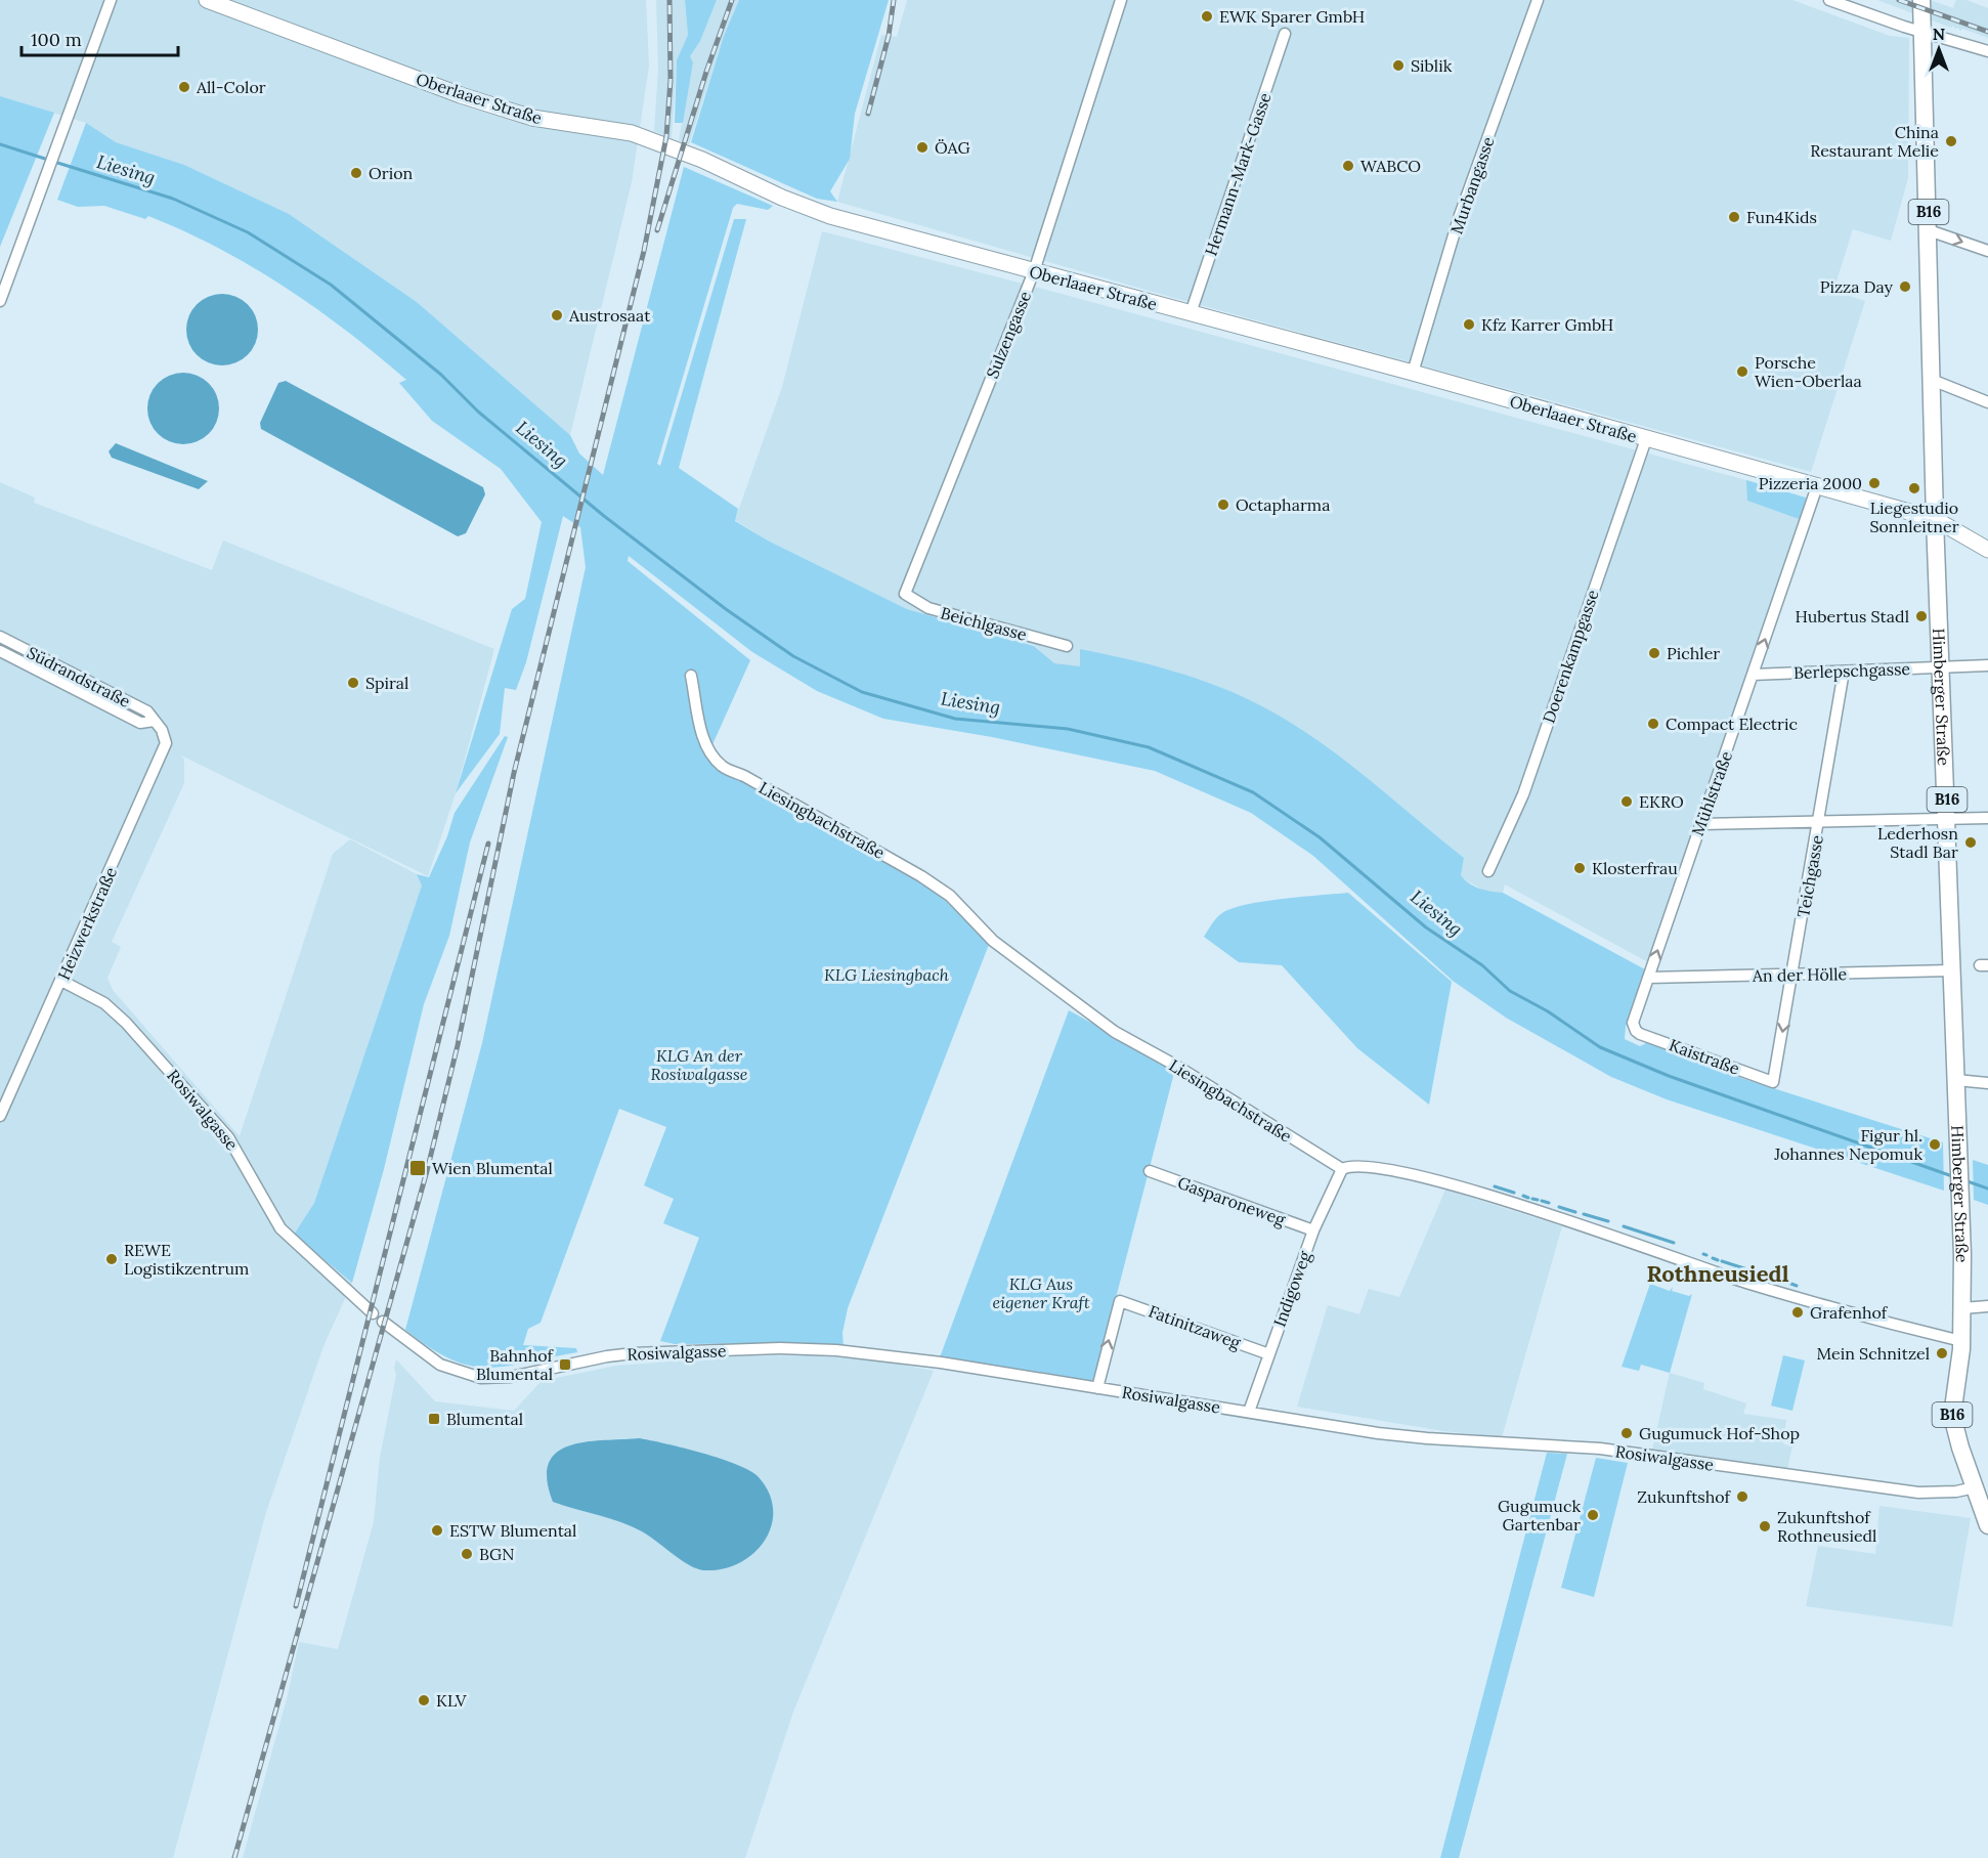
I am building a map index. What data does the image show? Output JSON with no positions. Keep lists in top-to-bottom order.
{
  "streets": {
    "main road": ["Oberlaaer Straße", "B16", "Himberger Straße"],
    "street": [
      "Hermann-Mark-Gasse",
      "Murbangasse",
      "Sulzengasse",
      "Beichlgasse",
      "Doerenkampgasse",
      "Berlepschgasse",
      "Südrandstraße",
      "Mühlstraße",
      "Liesingbachstraße",
      "Teichgasse",
      "Heizwerkstraße",
      "An der Hölle",
      "Kaistraße",
      "Rosiwalgasse",
      "Gasparoneweg",
      "Indigoweg",
      "Fatinitzaweg"
    ]
  },
  "crossings": [
    ["Oberlaaer Straße", "Hermann-Mark-Gasse"],
    ["Oberlaaer Straße", "Murbangasse"],
    ["Oberlaaer Straße", "Sulzengasse"],
    ["Oberlaaer Straße", "Doerenkampgasse"],
    ["Oberlaaer Straße", "Himberger Straße"],
    ["Oberlaaer Straße", "Mühlstraße"],
    ["Sulzengasse", "Beichlgasse"],
    ["Berlepschgasse", "Himberger Straße"],
    ["Berlepschgasse", "Mühlstraße"],
    ["Berlepschgasse", "Teichgasse"],
    ["Südrandstraße", "Heizwerkstraße"],
    ["Himberger Straße", "An der Hölle"],
    ["Himberger Straße", "Rosiwalgasse"],
    ["Mühlstraße", "An der Hölle"],
    ["Mühlstraße", "Kaistraße"],
    ["Liesingbachstraße", "Indigoweg"],
    ["Teichgasse", "An der Hölle"],
    ["Teichgasse", "Kaistraße"],
    ["Heizwerkstraße", "Rosiwalgasse"],
    ["Rosiwalgasse", "Indigoweg"],
    ["Rosiwalgasse", "Fatinitzaweg"],
    ["Gasparoneweg", "Indigoweg"],
    ["Indigoweg", "Fatinitzaweg"]
  ],
  "one_way": ["Mühlstraße"],
  "districts": ["Rothneusiedl"],
  "water": ["Liesing"],
  "parks": ["KLG Liesingbach", "KLG An der Rosiwalgasse", "KLG Aus eigener Kraft"],
  "places": {
    "other": [
      "EWK Sparer GmbH",
      "Siblik",
      "All-Color",
      "China Restaurant Melie",
      "ÖAG",
      "WABCO",
      "Orion",
      "Fun4Kids",
      "Pizza Day",
      "Austrosaat",
      "Kfz Karrer GmbH",
      "Porsche Wien-Oberlaa",
      "Pizzeria 2000",
      "Liegestudio Sonnleitner",
      "Octapharma",
      "Hubertus Stadl",
      "Pichler",
      "Spiral",
      "Compact Electric",
      "EKRO",
      "Lederhosn Stadl Bar",
      "Klosterfrau",
      "Figur hl. Johannes Nepomuk",
      "REWE Logistikzentrum",
      "Grafenhof",
      "Mein Schnitzel",
      "Gugumuck Hof-Shop",
      "Zukunftshof",
      "Gugumuck Gartenbar",
      "Zukunftshof Rothneusiedl",
      "ESTW Blumental",
      "BGN",
      "KLV"
    ],
    "transit": ["Wien Blumental", "Bahnhof Blumental", "Blumental"]
  },
  "scale_bar": "100 m",
  "north": "top"
}
